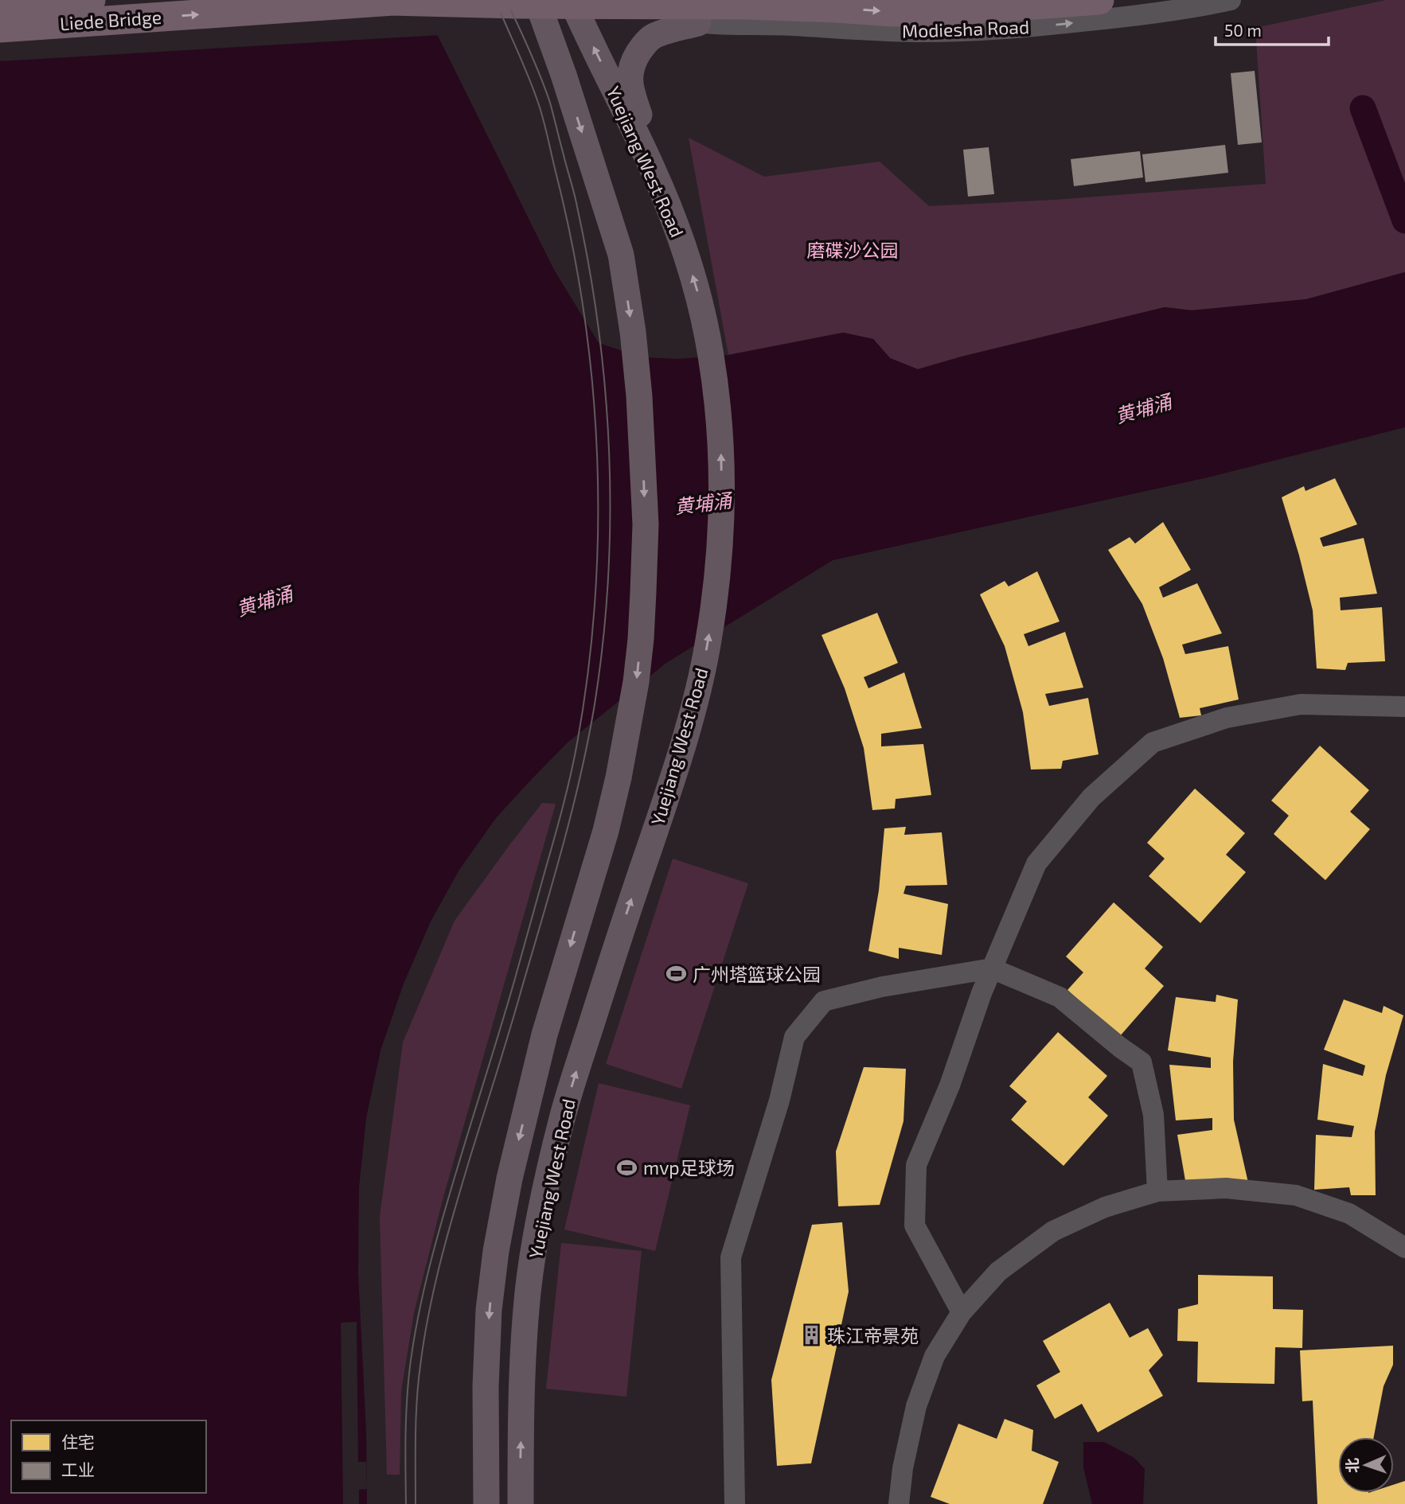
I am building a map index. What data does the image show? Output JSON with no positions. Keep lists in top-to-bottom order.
{
  "streets": {
    "highway": ["Liede Bridge"],
    "main road": ["Yuejiang West Road"],
    "street": ["Modiesha Road"]
  },
  "crossings": [
    ["Modiesha Road", "Yuejiang West Road"]
  ],
  "one_way": ["Liede Bridge", "Modiesha Road"],
  "water": ["黄埔涌"],
  "parks": ["磨碟沙公园"],
  "places": {
    "sports": ["广州塔篮球公园", "mvp足球场"],
    "building": ["珠江帝景苑"]
  },
  "legend": ["住宅", "工业"],
  "scale_bar": "50 m",
  "north": "left"
}
